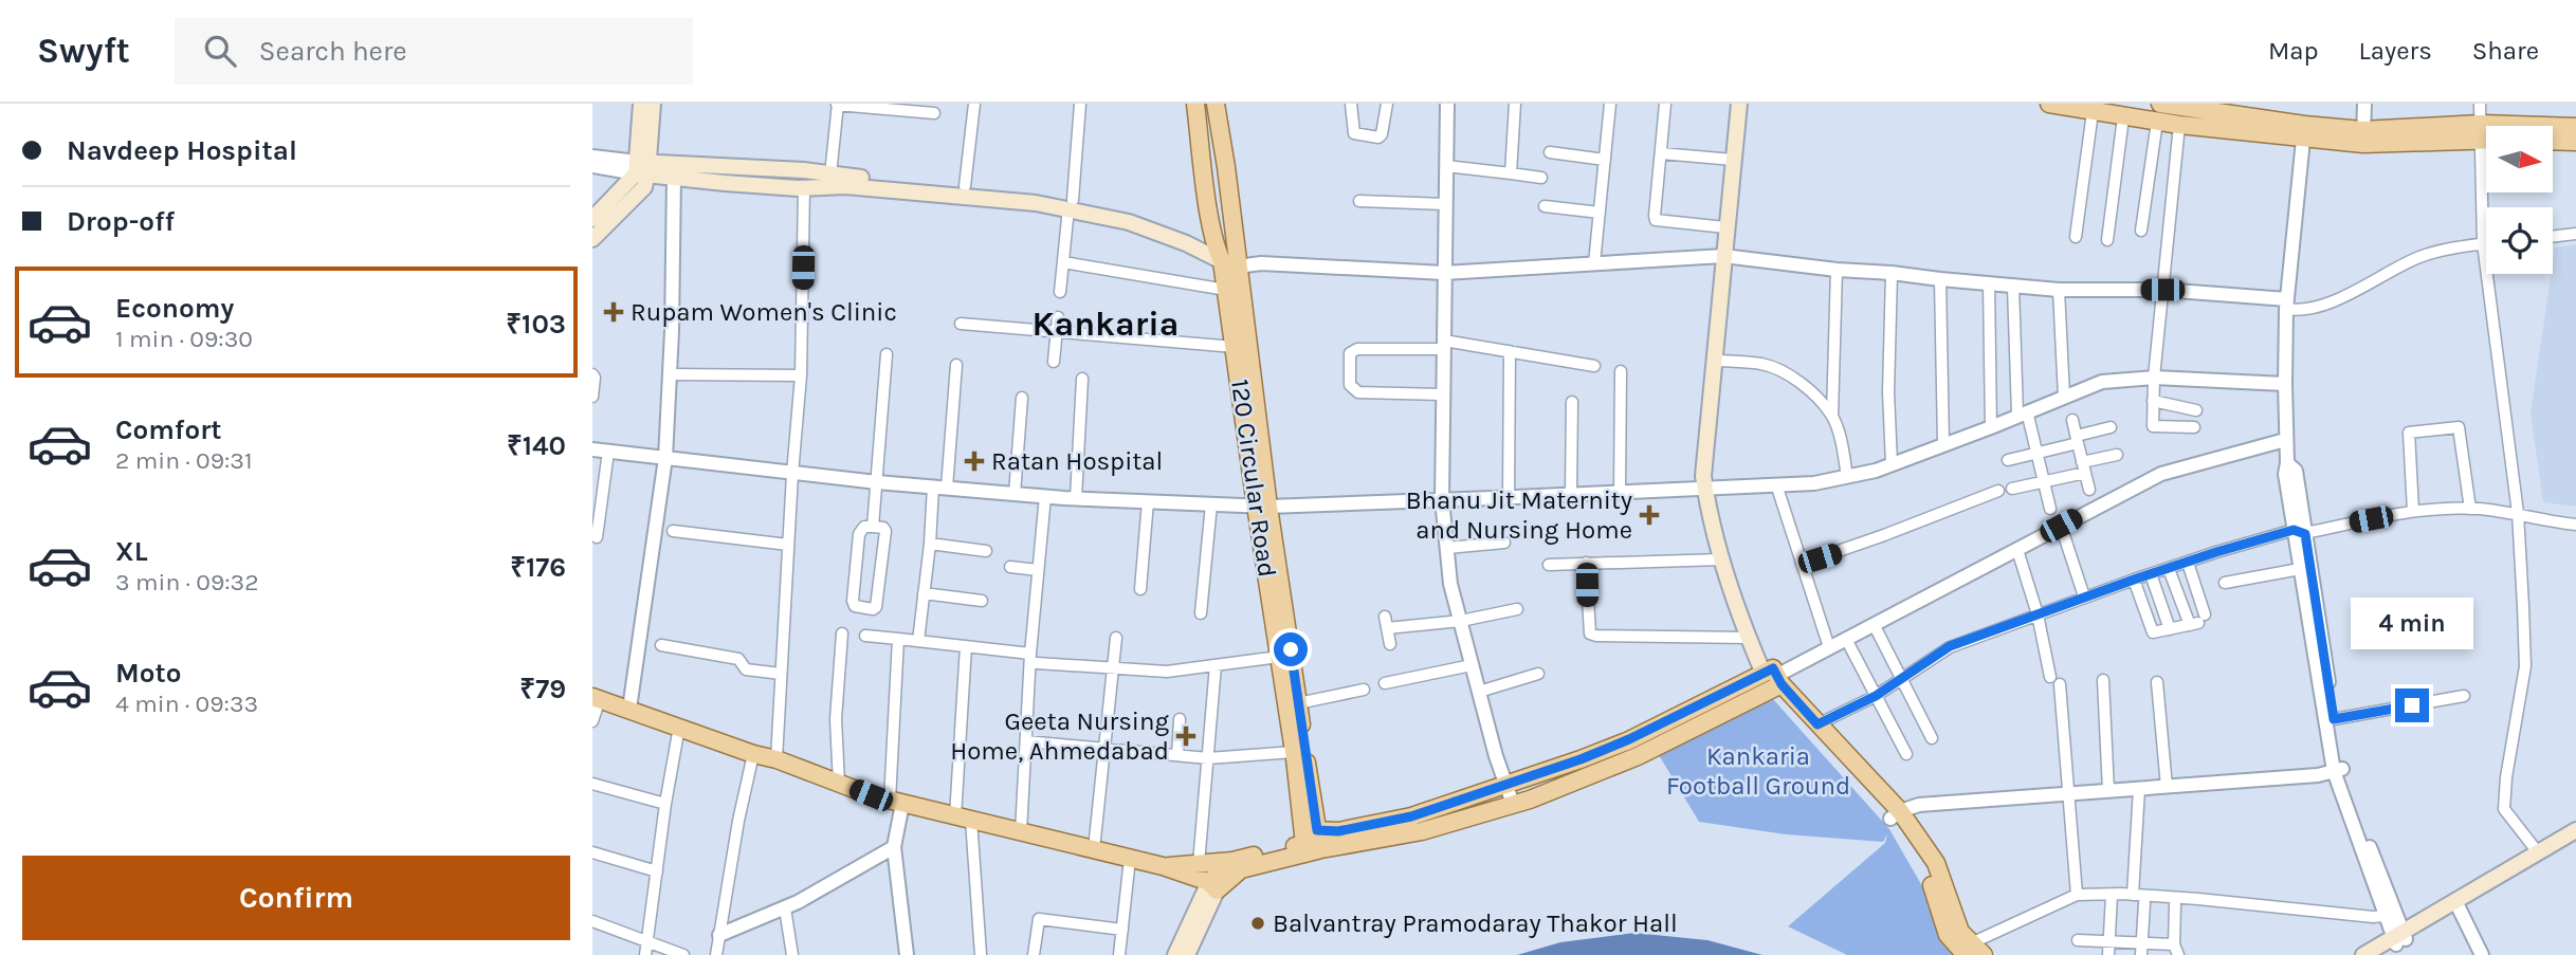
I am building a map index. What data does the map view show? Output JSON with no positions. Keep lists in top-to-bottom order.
{
  "streets": {
    "main road": ["120 Circular Road"]
  },
  "districts": ["Kankaria"],
  "parks": ["Kankaria Football Ground"],
  "places": {
    "health": [
      "Rupam Women's Clinic",
      "Ratan Hospital",
      "Bhanu Jit Maternity and Nursing Home",
      "Geeta Nursing Home, Ahmedabad"
    ],
    "other": ["Balvantray Pramodaray Thakor Hall"]
  },
  "north": "right",
  "page": {
    "header": "Swyft",
    "search": "Search here",
    "nav": ["Map", "Layers", "Share"],
    "banner": ["Navdeep Hospital", "Drop-off"],
    "list": [
      {
        "name": "Economy",
        "note": "1 min · 09:30",
        "value": "₹103"
      },
      {
        "name": "Comfort",
        "note": "2 min · 09:31",
        "value": "₹140"
      },
      {
        "name": "XL",
        "note": "3 min · 09:32",
        "value": "₹176"
      },
      {
        "name": "Moto",
        "note": "4 min · 09:33",
        "value": "₹79"
      }
    ],
    "bubble": "4 min",
    "buttons": "Confirm"
  }
}
